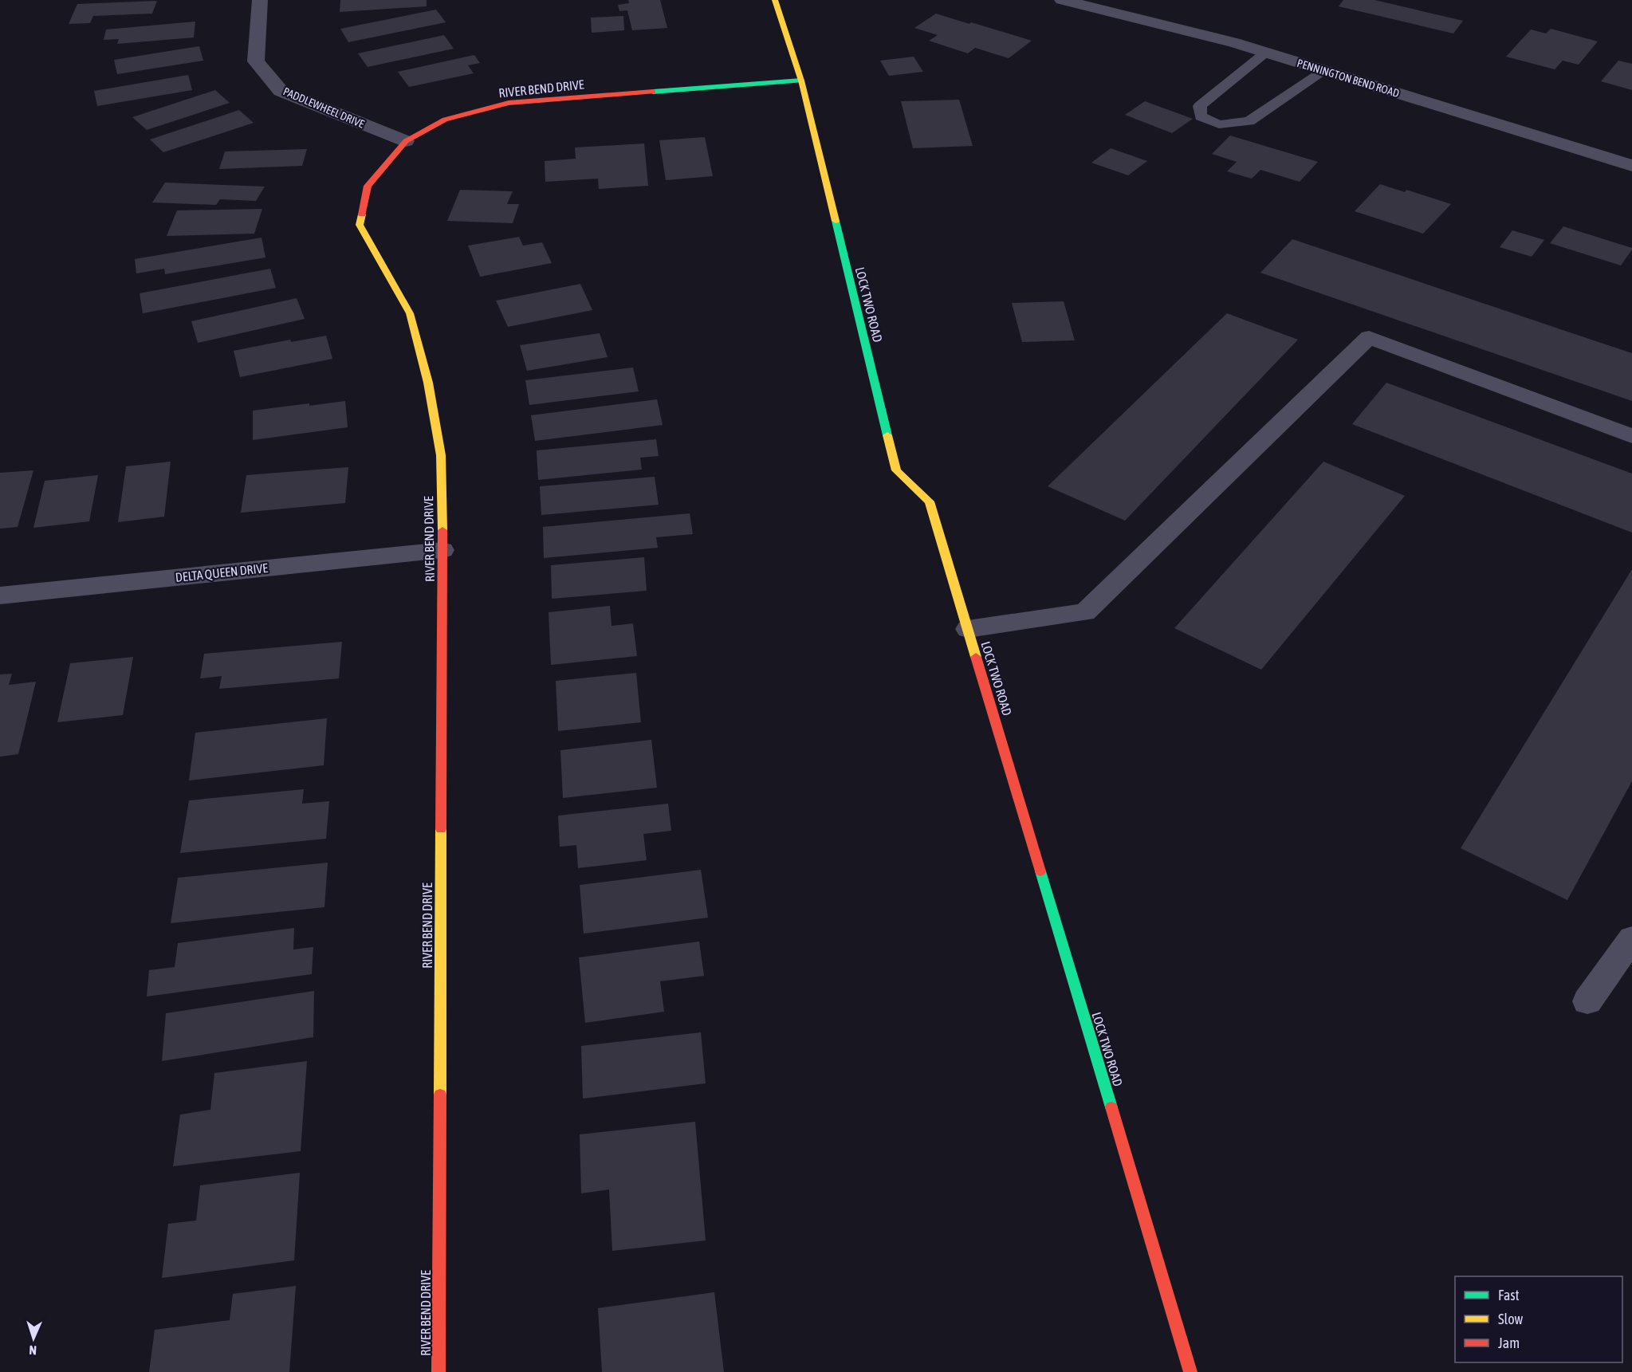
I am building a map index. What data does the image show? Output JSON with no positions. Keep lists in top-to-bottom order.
{
  "streets": {
    "street": [
      "PENNINGTON BEND ROAD",
      "RIVER BEND DRIVE",
      "PADDLEWHEEL DRIVE",
      "LOCK TWO ROAD",
      "DELTA QUEEN DRIVE"
    ]
  },
  "crossings": [
    ["RIVER BEND DRIVE", "PADDLEWHEEL DRIVE"],
    ["RIVER BEND DRIVE", "LOCK TWO ROAD"],
    ["RIVER BEND DRIVE", "DELTA QUEEN DRIVE"]
  ],
  "legend": ["Fast", "Slow", "Jam"],
  "north": "bottom"
}
